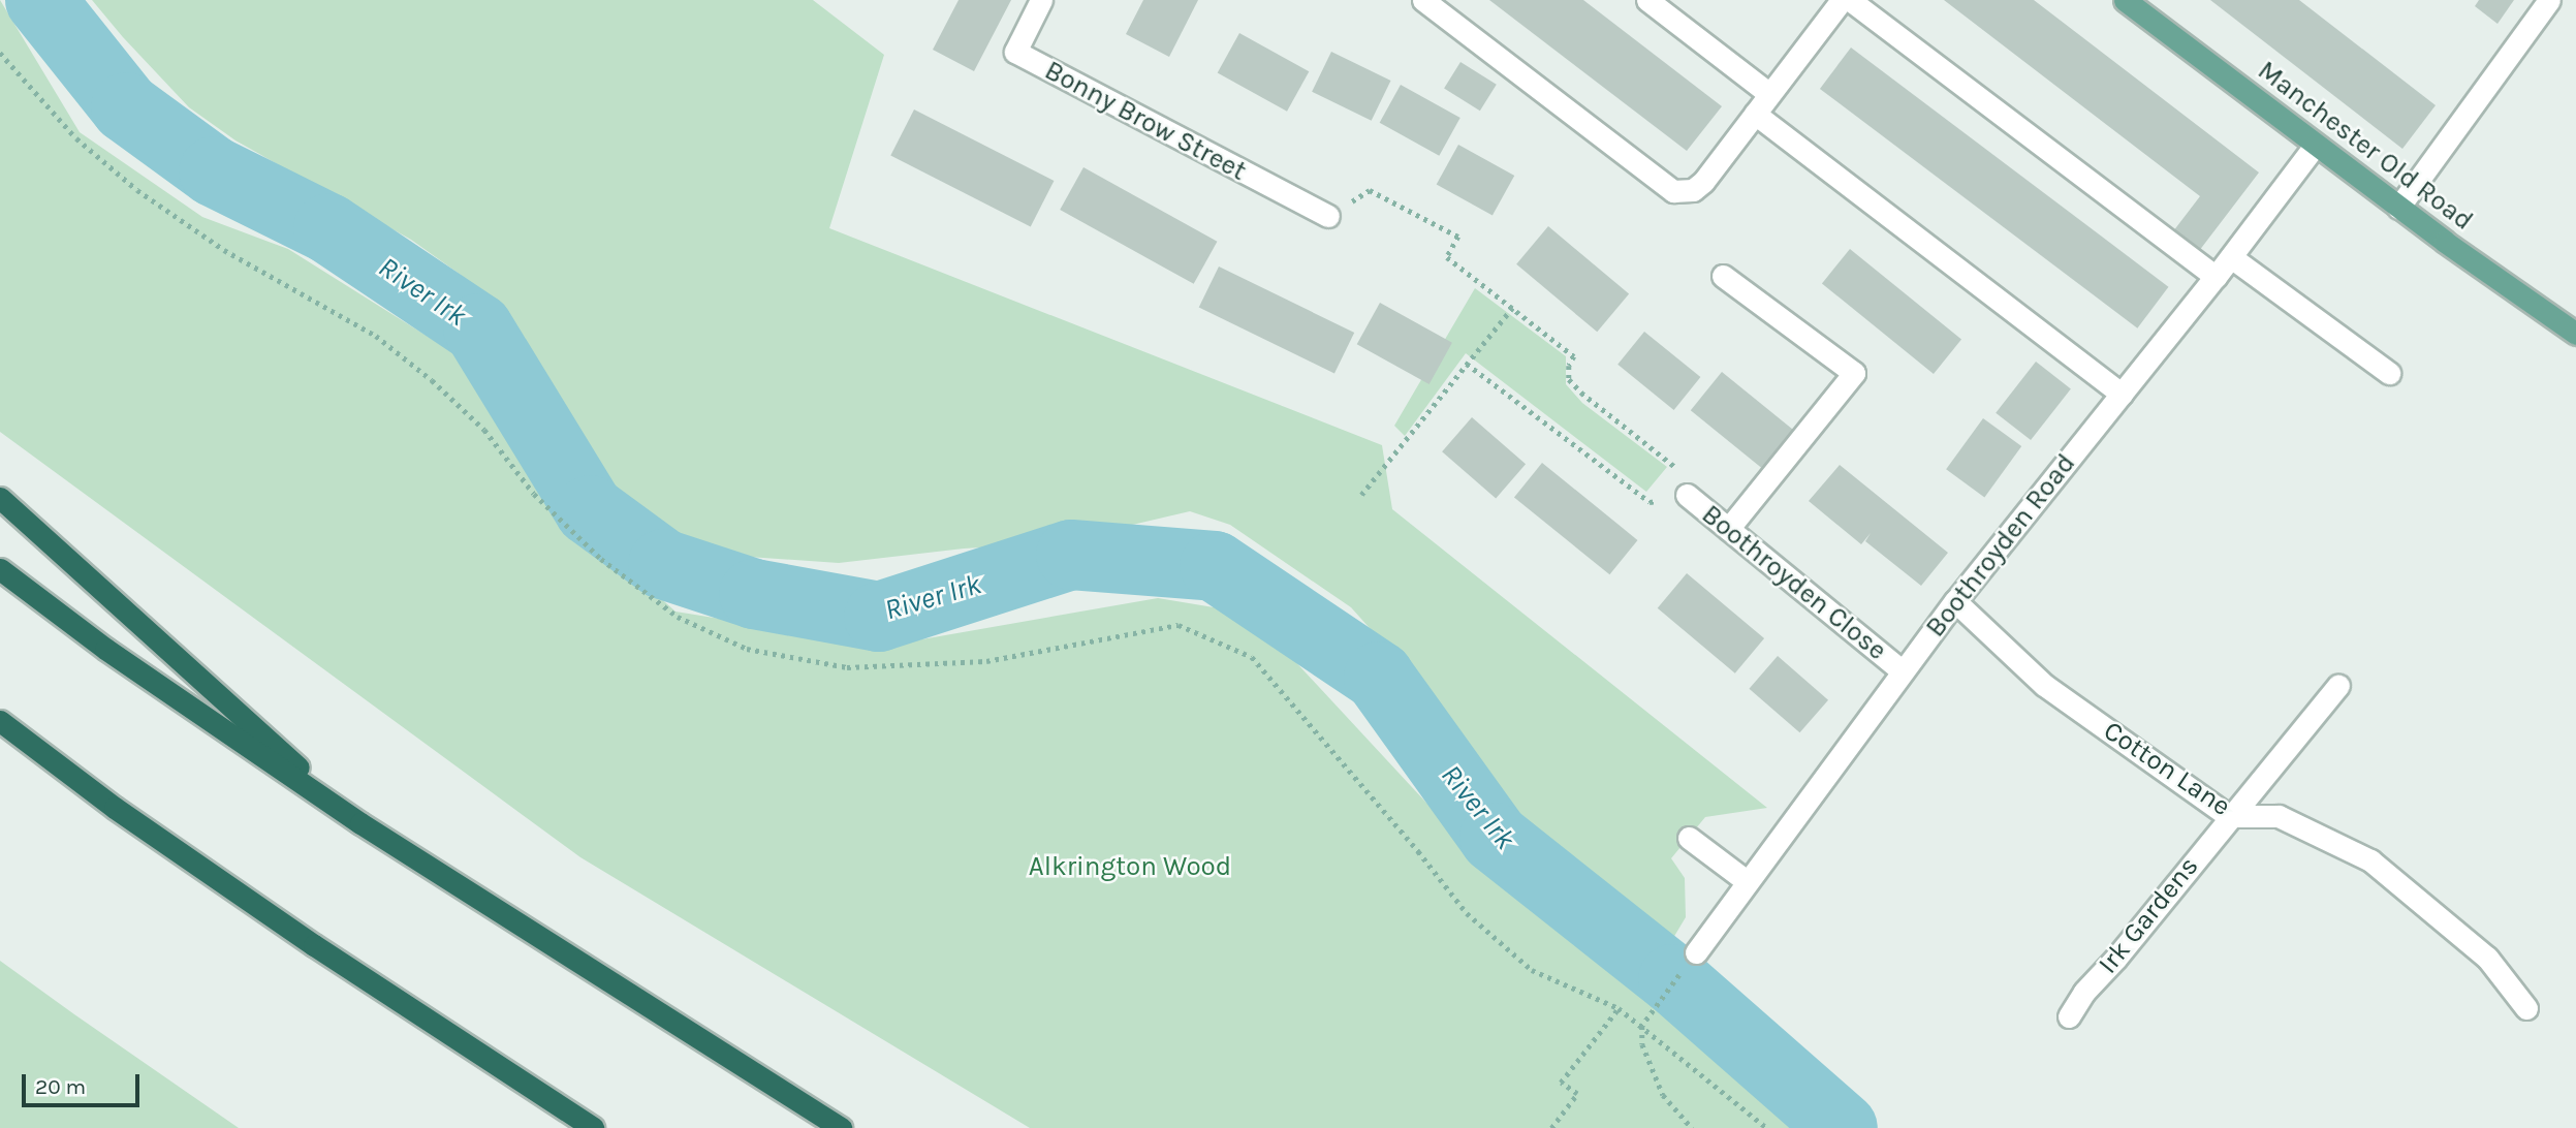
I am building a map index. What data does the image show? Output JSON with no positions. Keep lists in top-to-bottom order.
{
  "streets": {
    "main road": ["Manchester Old Road"],
    "street": [
      "Bonny Brow Street",
      "Boothroyden Road",
      "Boothroyden Close",
      "Cotton Lane",
      "Irk Gardens"
    ]
  },
  "crossings": [
    ["Manchester Old Road", "Boothroyden Road"],
    ["Boothroyden Road", "Boothroyden Close"],
    ["Boothroyden Road", "Cotton Lane"],
    ["Cotton Lane", "Irk Gardens"]
  ],
  "water": ["River Irk"],
  "parks": ["Alkrington Wood"],
  "scale_bar": "20 m"
}
